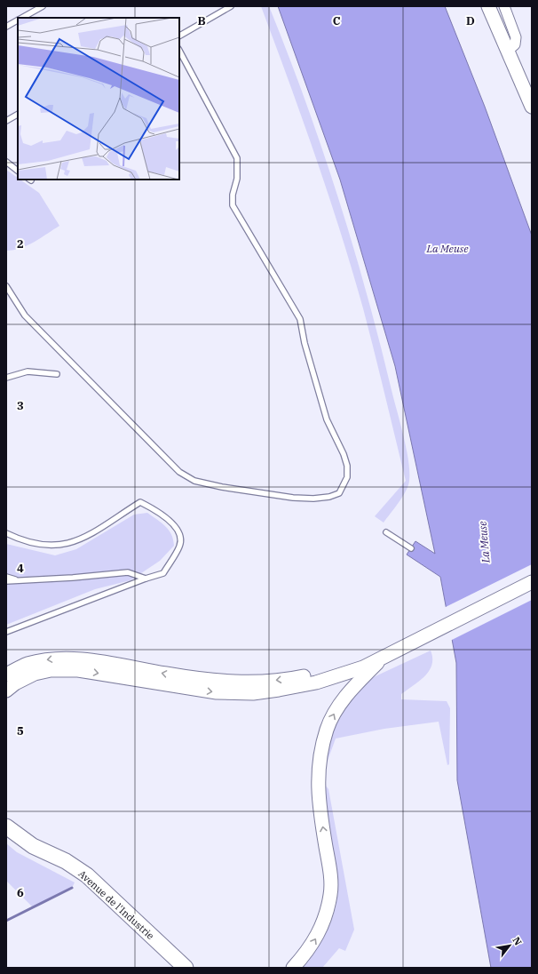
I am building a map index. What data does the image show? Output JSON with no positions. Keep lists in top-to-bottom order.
{
  "streets": {
    "main road": ["Avenue de l'Industrie"]
  },
  "water": ["La Meuse"],
  "north": "top right",
  "grid": {
    "columns": ["B", "C", "D"],
    "rows": [
      "2",
      "3",
      "4",
      "5",
      "6"
    ]
  }
}
